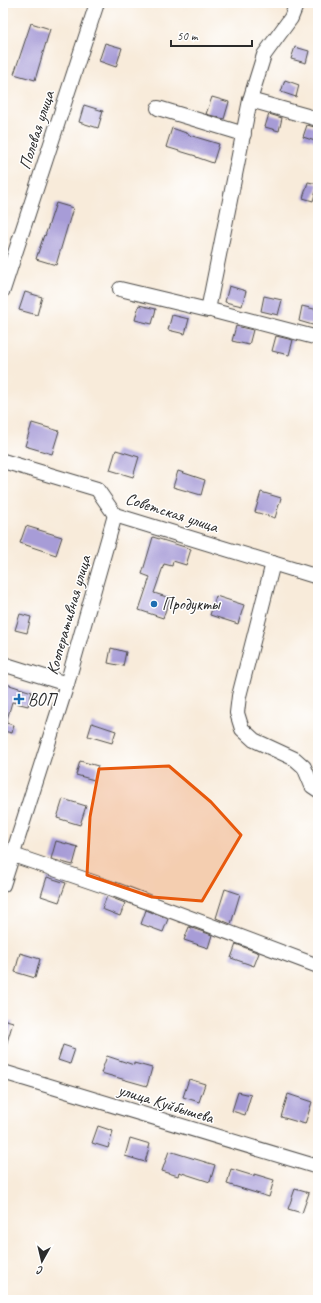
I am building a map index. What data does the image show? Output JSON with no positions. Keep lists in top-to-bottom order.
{
  "streets": {
    "street": [
      "Полевая улица",
      "Советская улица",
      "Кооперативная улица",
      "улица Куйбышева"
    ]
  },
  "crossings": [
    ["Советская улица", "Кооперативная улица"]
  ],
  "places": {
    "other": ["Продукты"],
    "health": ["ВОП"]
  },
  "scale_bar": "50 m",
  "north": "bottom"
}
